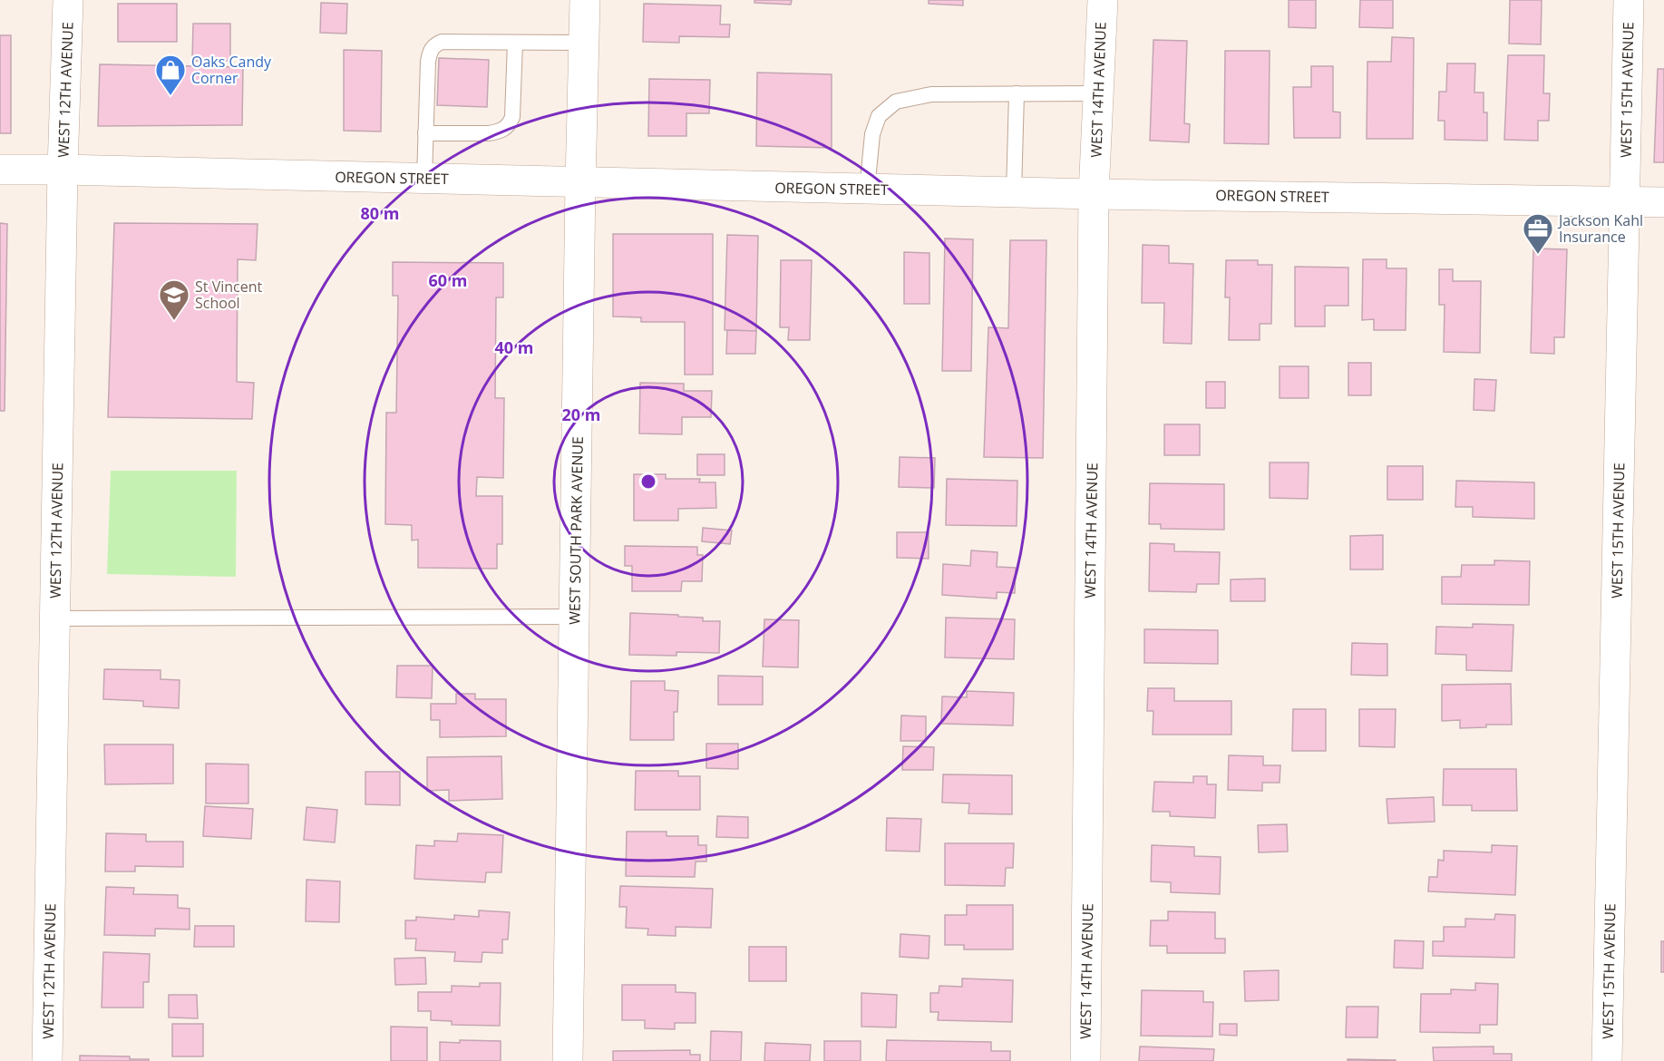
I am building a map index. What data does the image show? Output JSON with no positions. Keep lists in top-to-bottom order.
{
  "streets": {
    "street": [
      "WEST 12TH AVENUE",
      "WEST 14TH AVENUE",
      "WEST 15TH AVENUE",
      "OREGON STREET",
      "WEST SOUTH PARK AVENUE"
    ]
  },
  "crossings": [
    ["WEST 12TH AVENUE", "OREGON STREET"],
    ["WEST 14TH AVENUE", "OREGON STREET"],
    ["WEST 15TH AVENUE", "OREGON STREET"],
    ["OREGON STREET", "WEST SOUTH PARK AVENUE"]
  ],
  "places": {
    "shop": ["Oaks Candy Corner"],
    "office": ["Jackson Kahl Insurance"],
    "school or university": ["St Vincent School"]
  },
  "rings": [
    "80 m",
    "60 m",
    "40 m",
    "20 m"
  ]
}
